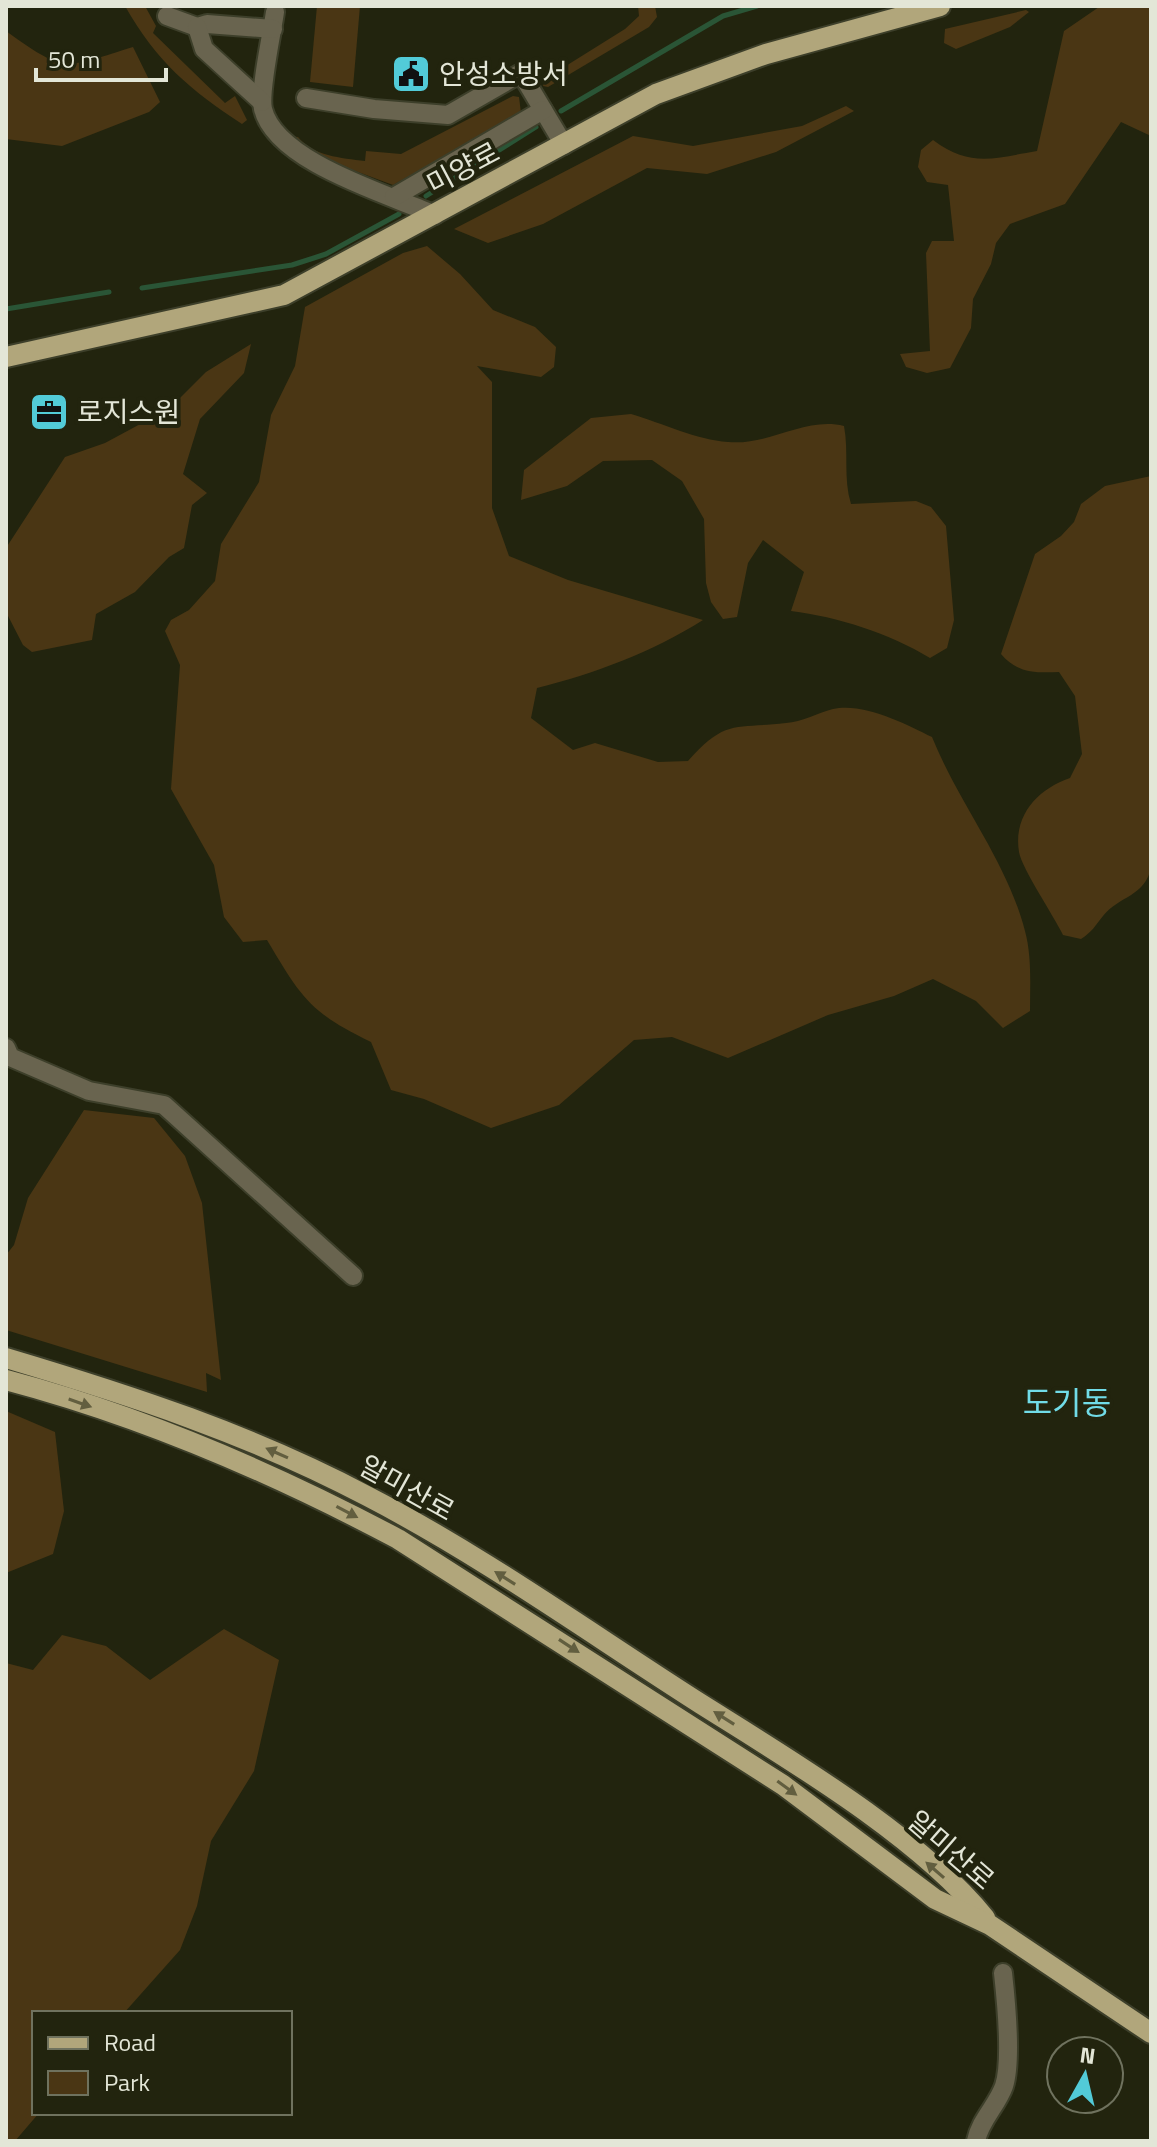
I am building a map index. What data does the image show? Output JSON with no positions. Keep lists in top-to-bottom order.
{
  "streets": {
    "main road": ["미양로", "알미산로"]
  },
  "districts": ["도기동"],
  "places": {
    "public building": ["안성소방서"],
    "office": ["로지스원"]
  },
  "legend": ["Road", "Park"],
  "scale_bar": "50 m",
  "north": "top"
}
